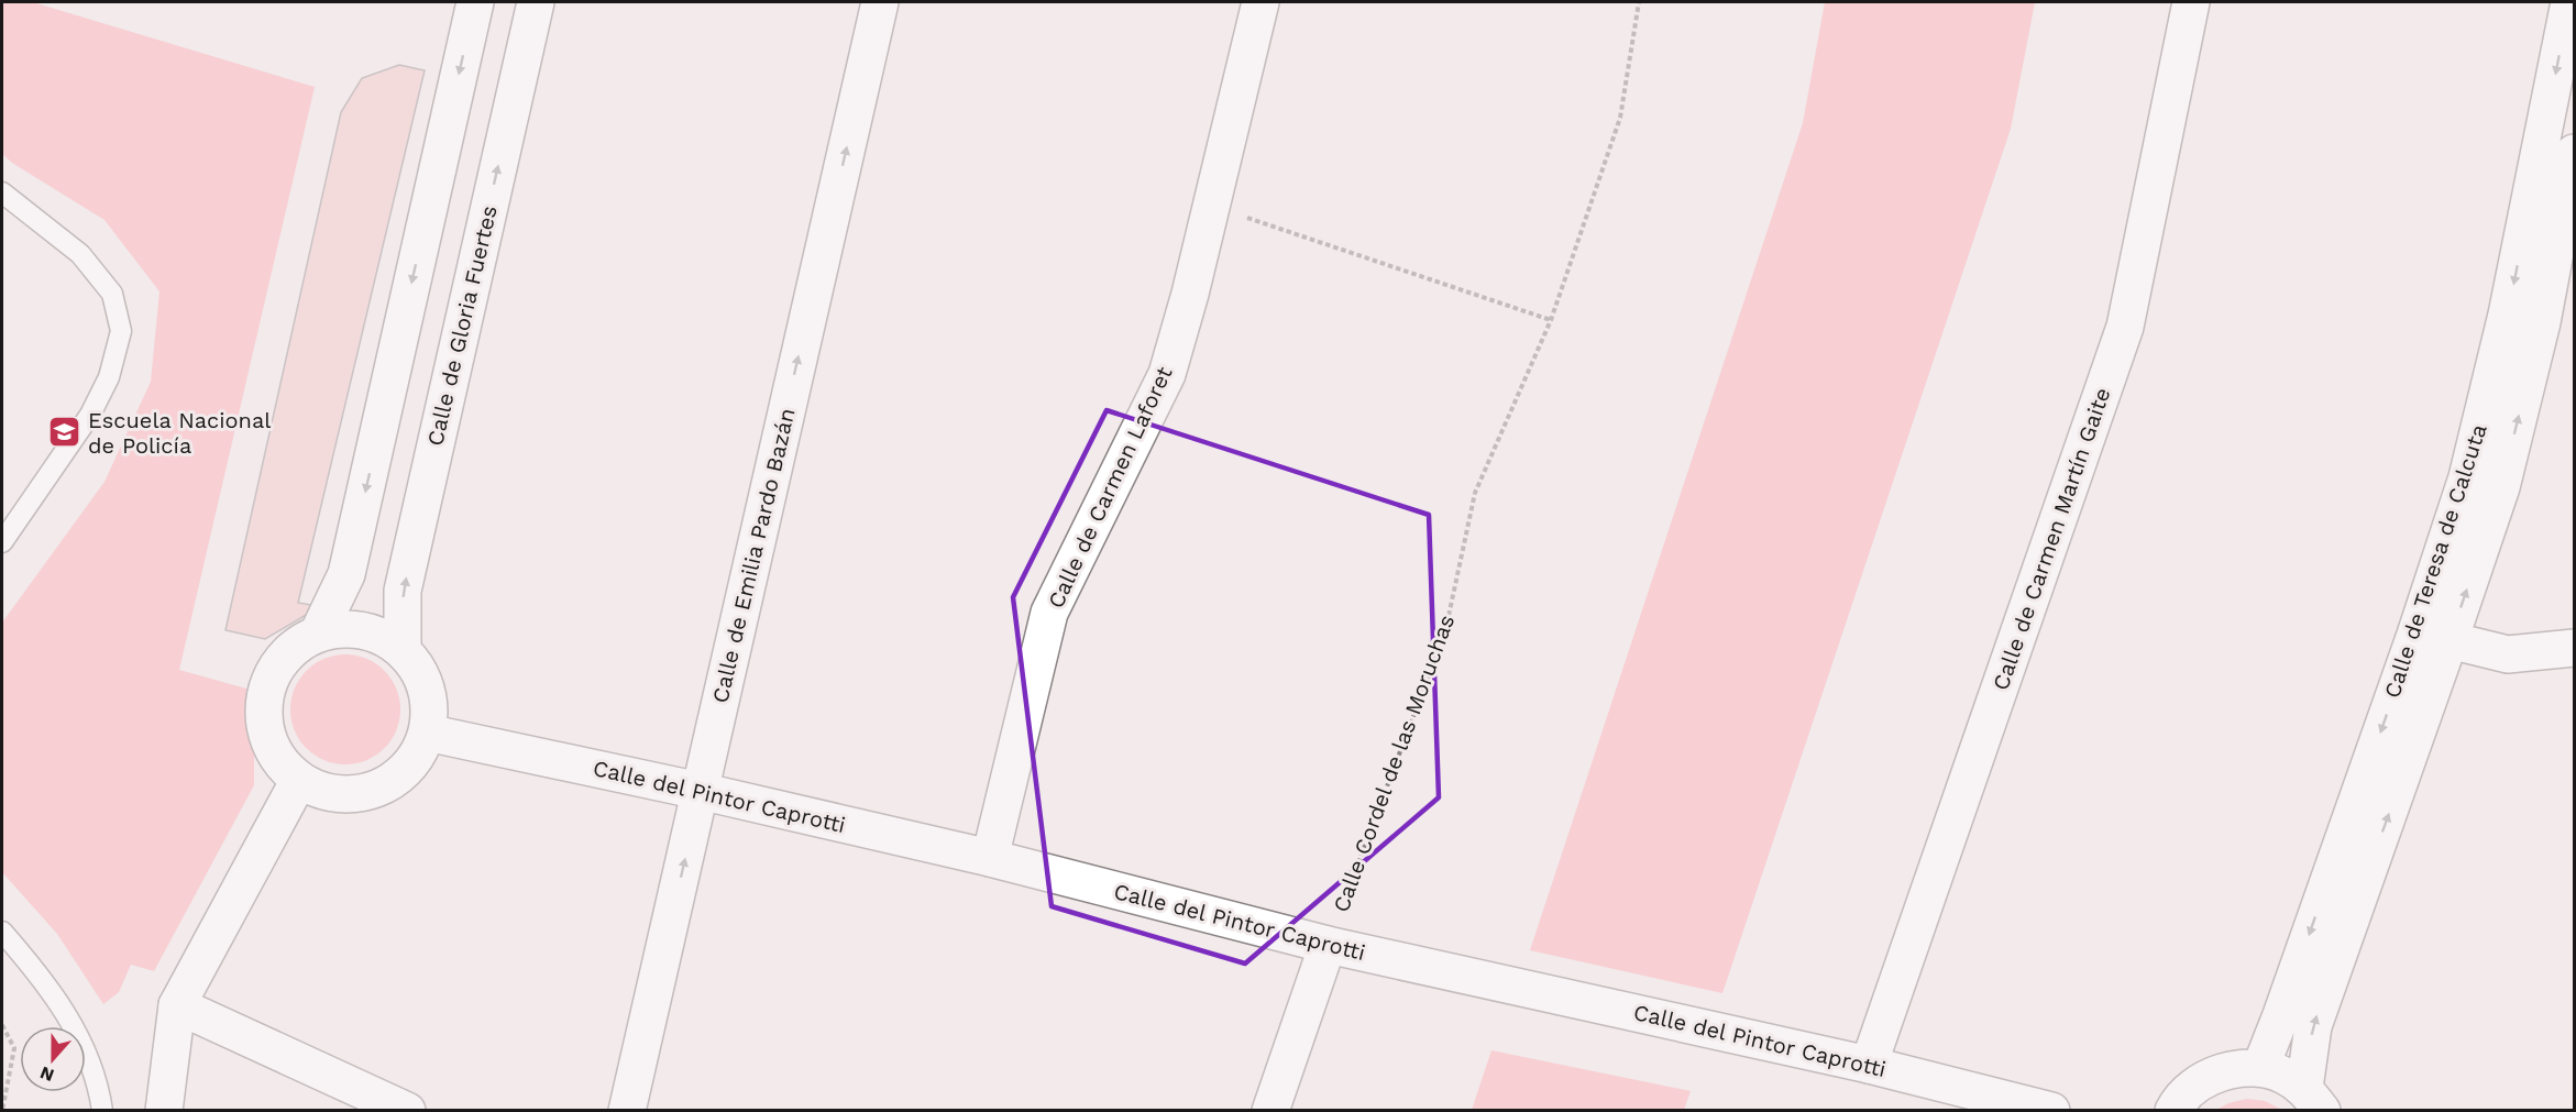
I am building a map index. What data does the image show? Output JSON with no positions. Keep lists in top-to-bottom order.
{
  "streets": {
    "street": [
      "Calle de Gloria Fuertes",
      "Calle de Carmen Laforet",
      "Calle de Carmen Martín Gaite",
      "Calle de Emilia Pardo Bazán",
      "Calle de Teresa de Calcuta",
      "Calle del Pintor Caprotti"
    ],
    "path": ["Calle Cordel de las Moruchas"]
  },
  "crossings": [
    ["Calle de Gloria Fuertes", "Calle del Pintor Caprotti"],
    ["Calle de Carmen Laforet", "Calle del Pintor Caprotti"],
    ["Calle de Carmen Martín Gaite", "Calle del Pintor Caprotti"],
    ["Calle de Emilia Pardo Bazán", "Calle del Pintor Caprotti"],
    ["Calle Cordel de las Moruchas", "Calle del Pintor Caprotti"]
  ],
  "places": {
    "school or university": ["Escuela Nacional de Policía"]
  },
  "north": "bottom"
}
